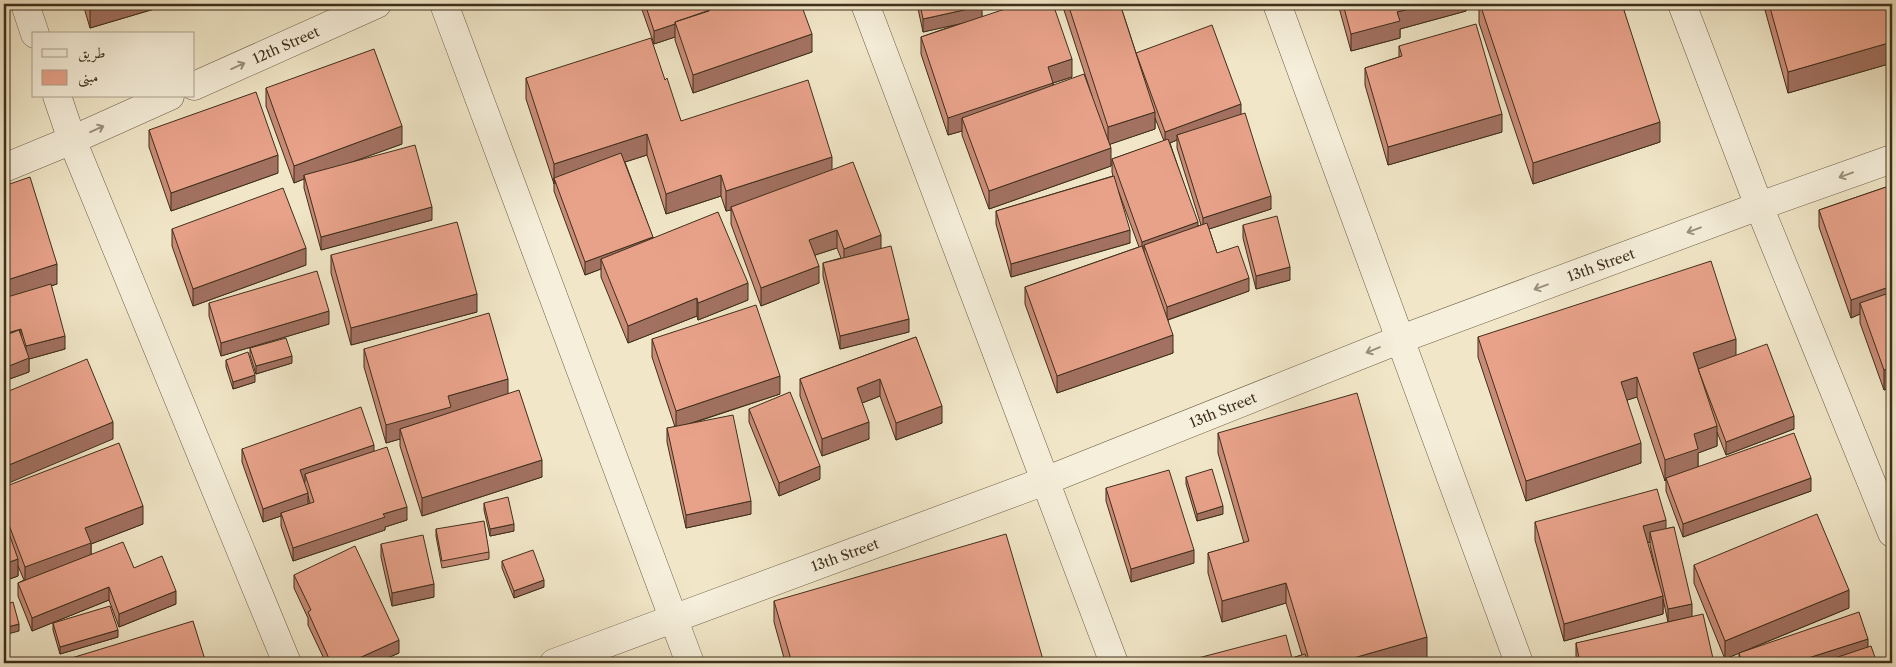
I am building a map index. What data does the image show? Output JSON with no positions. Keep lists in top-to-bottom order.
{
  "streets": {
    "street": ["12th Street", "13th Street"]
  },
  "one_way": ["12th Street", "13th Street"],
  "legend": ["طريق", "مبنى"]
}
